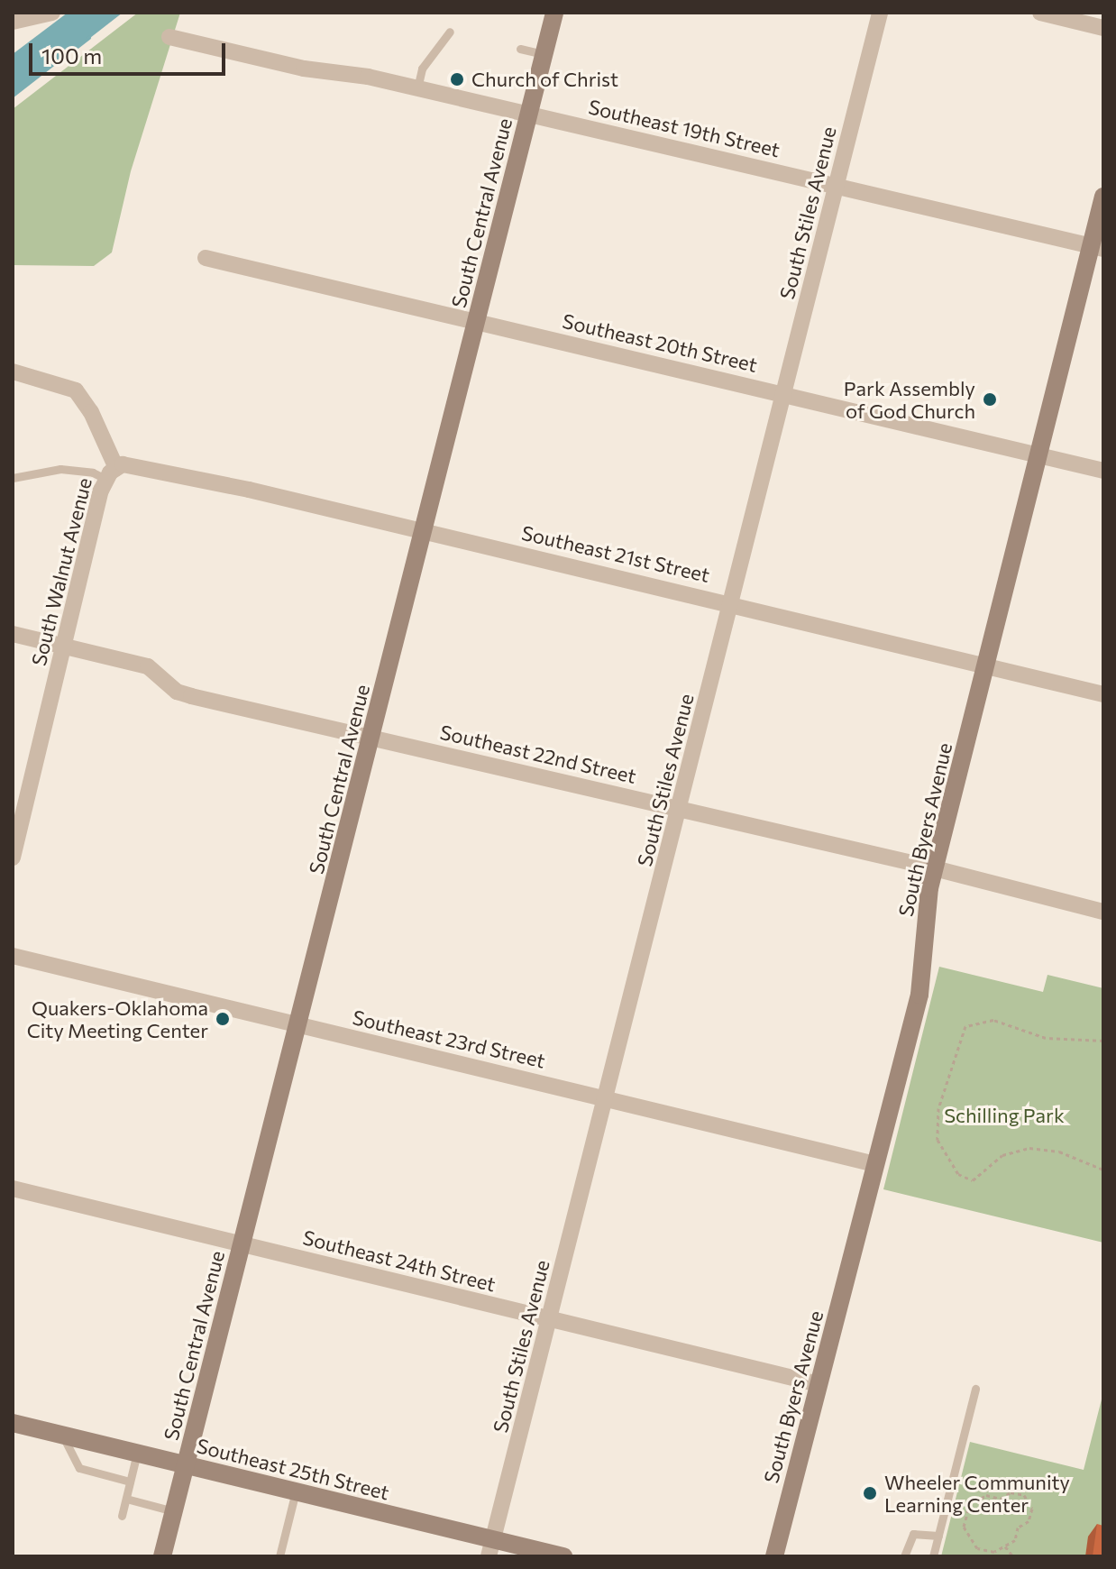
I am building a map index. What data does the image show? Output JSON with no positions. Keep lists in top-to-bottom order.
{
  "streets": {
    "street": [
      "Southeast 19th Street",
      "South Central Avenue",
      "South Stiles Avenue",
      "Southeast 20th Street",
      "Southeast 21st Street",
      "South Walnut Avenue",
      "Southeast 22nd Street",
      "South Byers Avenue",
      "Southeast 23rd Street",
      "Southeast 24th Street",
      "Southeast 25th Street"
    ]
  },
  "crossings": [
    ["Southeast 19th Street", "South Central Avenue"],
    ["Southeast 19th Street", "South Stiles Avenue"],
    ["Southeast 19th Street", "South Byers Avenue"],
    ["South Central Avenue", "Southeast 20th Street"],
    ["South Central Avenue", "Southeast 21st Street"],
    ["South Central Avenue", "Southeast 22nd Street"],
    ["South Central Avenue", "Southeast 23rd Street"],
    ["South Central Avenue", "Southeast 24th Street"],
    ["South Central Avenue", "Southeast 25th Street"],
    ["South Stiles Avenue", "Southeast 20th Street"],
    ["South Stiles Avenue", "Southeast 21st Street"],
    ["South Stiles Avenue", "Southeast 22nd Street"],
    ["South Stiles Avenue", "Southeast 23rd Street"],
    ["South Stiles Avenue", "Southeast 24th Street"],
    ["South Stiles Avenue", "Southeast 25th Street"],
    ["Southeast 20th Street", "South Byers Avenue"],
    ["Southeast 21st Street", "South Walnut Avenue"],
    ["Southeast 21st Street", "South Byers Avenue"],
    ["South Walnut Avenue", "Southeast 22nd Street"],
    ["Southeast 22nd Street", "South Byers Avenue"],
    ["South Byers Avenue", "Southeast 23rd Street"],
    ["South Byers Avenue", "Southeast 24th Street"]
  ],
  "parks": ["Schilling Park"],
  "places": [
    "Church of Christ",
    "Park Assembly of God Church",
    "Quakers-Oklahoma City Meeting Center",
    "Wheeler Community Learning Center"
  ],
  "scale_bar": "100 m"
}
